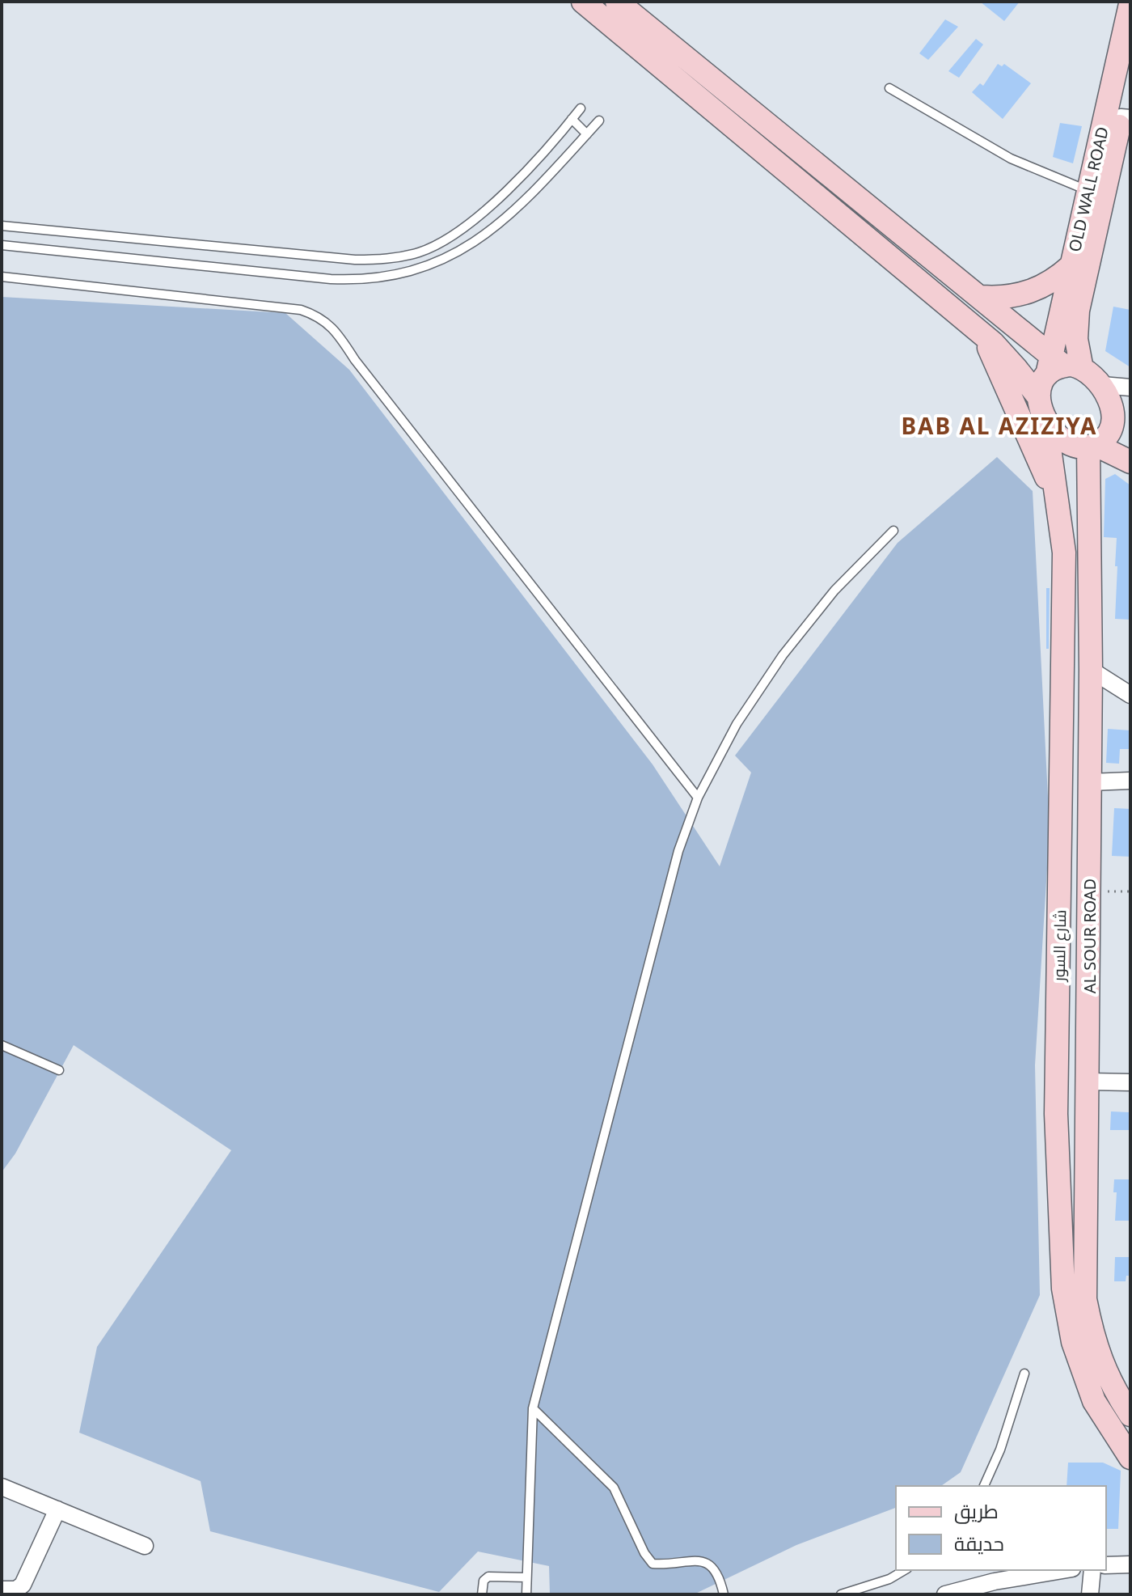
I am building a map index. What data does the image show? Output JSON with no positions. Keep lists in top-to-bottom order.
{
  "streets": {
    "main road": ["OLD WALL ROAD", "AL SOUR ROAD", "شارع السور"]
  },
  "crossings": [
    ["OLD WALL ROAD", "AL SOUR ROAD"],
    ["OLD WALL ROAD", "شارع السور"],
    ["AL SOUR ROAD", "شارع السور"]
  ],
  "districts": ["BAB AL AZIZIYA"],
  "legend": ["طريق", "حديقة"]
}
